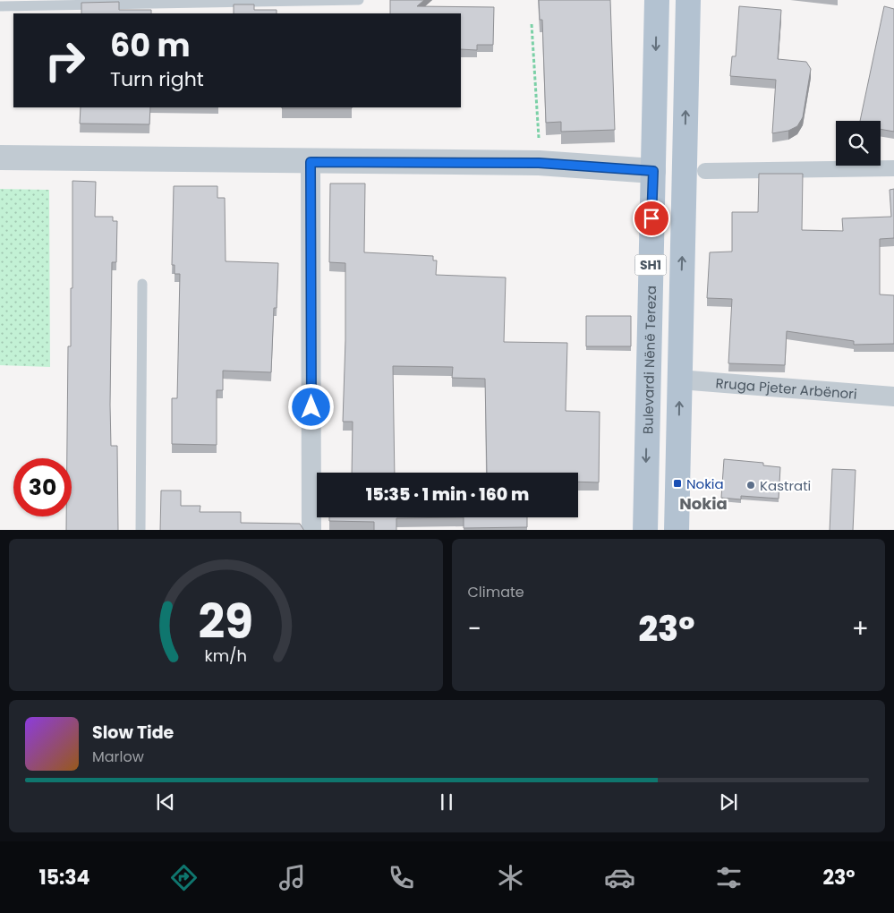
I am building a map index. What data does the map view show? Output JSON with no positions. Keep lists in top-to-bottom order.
{
  "streets": {
    "main road": ["SH1", "Bulevardi Nënë Tereza"],
    "street": ["Rruga Pjeter Arbënori"]
  },
  "crossings": [
    ["SH1", "Rruga Pjeter Arbënori"]
  ],
  "districts": ["Nokia"],
  "places": {
    "transit": ["Nokia"],
    "other": ["Kastrati"]
  },
  "page": {
    "turn": ["60 m", "Turn right"],
    "limit": "30",
    "trip": "15:35 · 1 min · 160 m",
    "tile": "Climate",
    "heat": ["−", "23°", "+"],
    "song": ["Slow Tide", "Marlow"],
    "tabs": ["15:34", "23°"],
    "gauge": ["29", "km/h"]
  }
}
